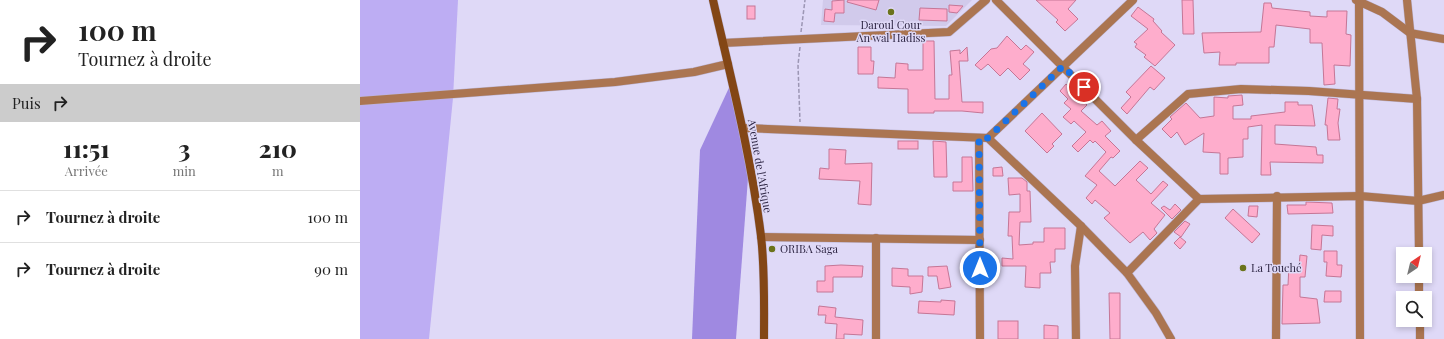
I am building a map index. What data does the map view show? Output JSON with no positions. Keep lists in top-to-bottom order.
{
  "streets": {
    "main road": ["Avenue de l'Afrique"]
  },
  "places": ["Daroul Cour An wal Hadiss", "ORIBA Saga", "La Touché"],
  "north": "top right",
  "page": {
    "turn": ["100 m", "Tournez à droite"],
    "then": "Puis",
    "eta": [
      "11:51",
      "Arrivée",
      "3",
      "min",
      "210",
      "m"
    ],
    "list": [
      {
        "name": "Tournez à droite",
        "value": "100 m"
      },
      {
        "name": "Tournez à droite",
        "value": "90 m"
      }
    ]
  }
}
